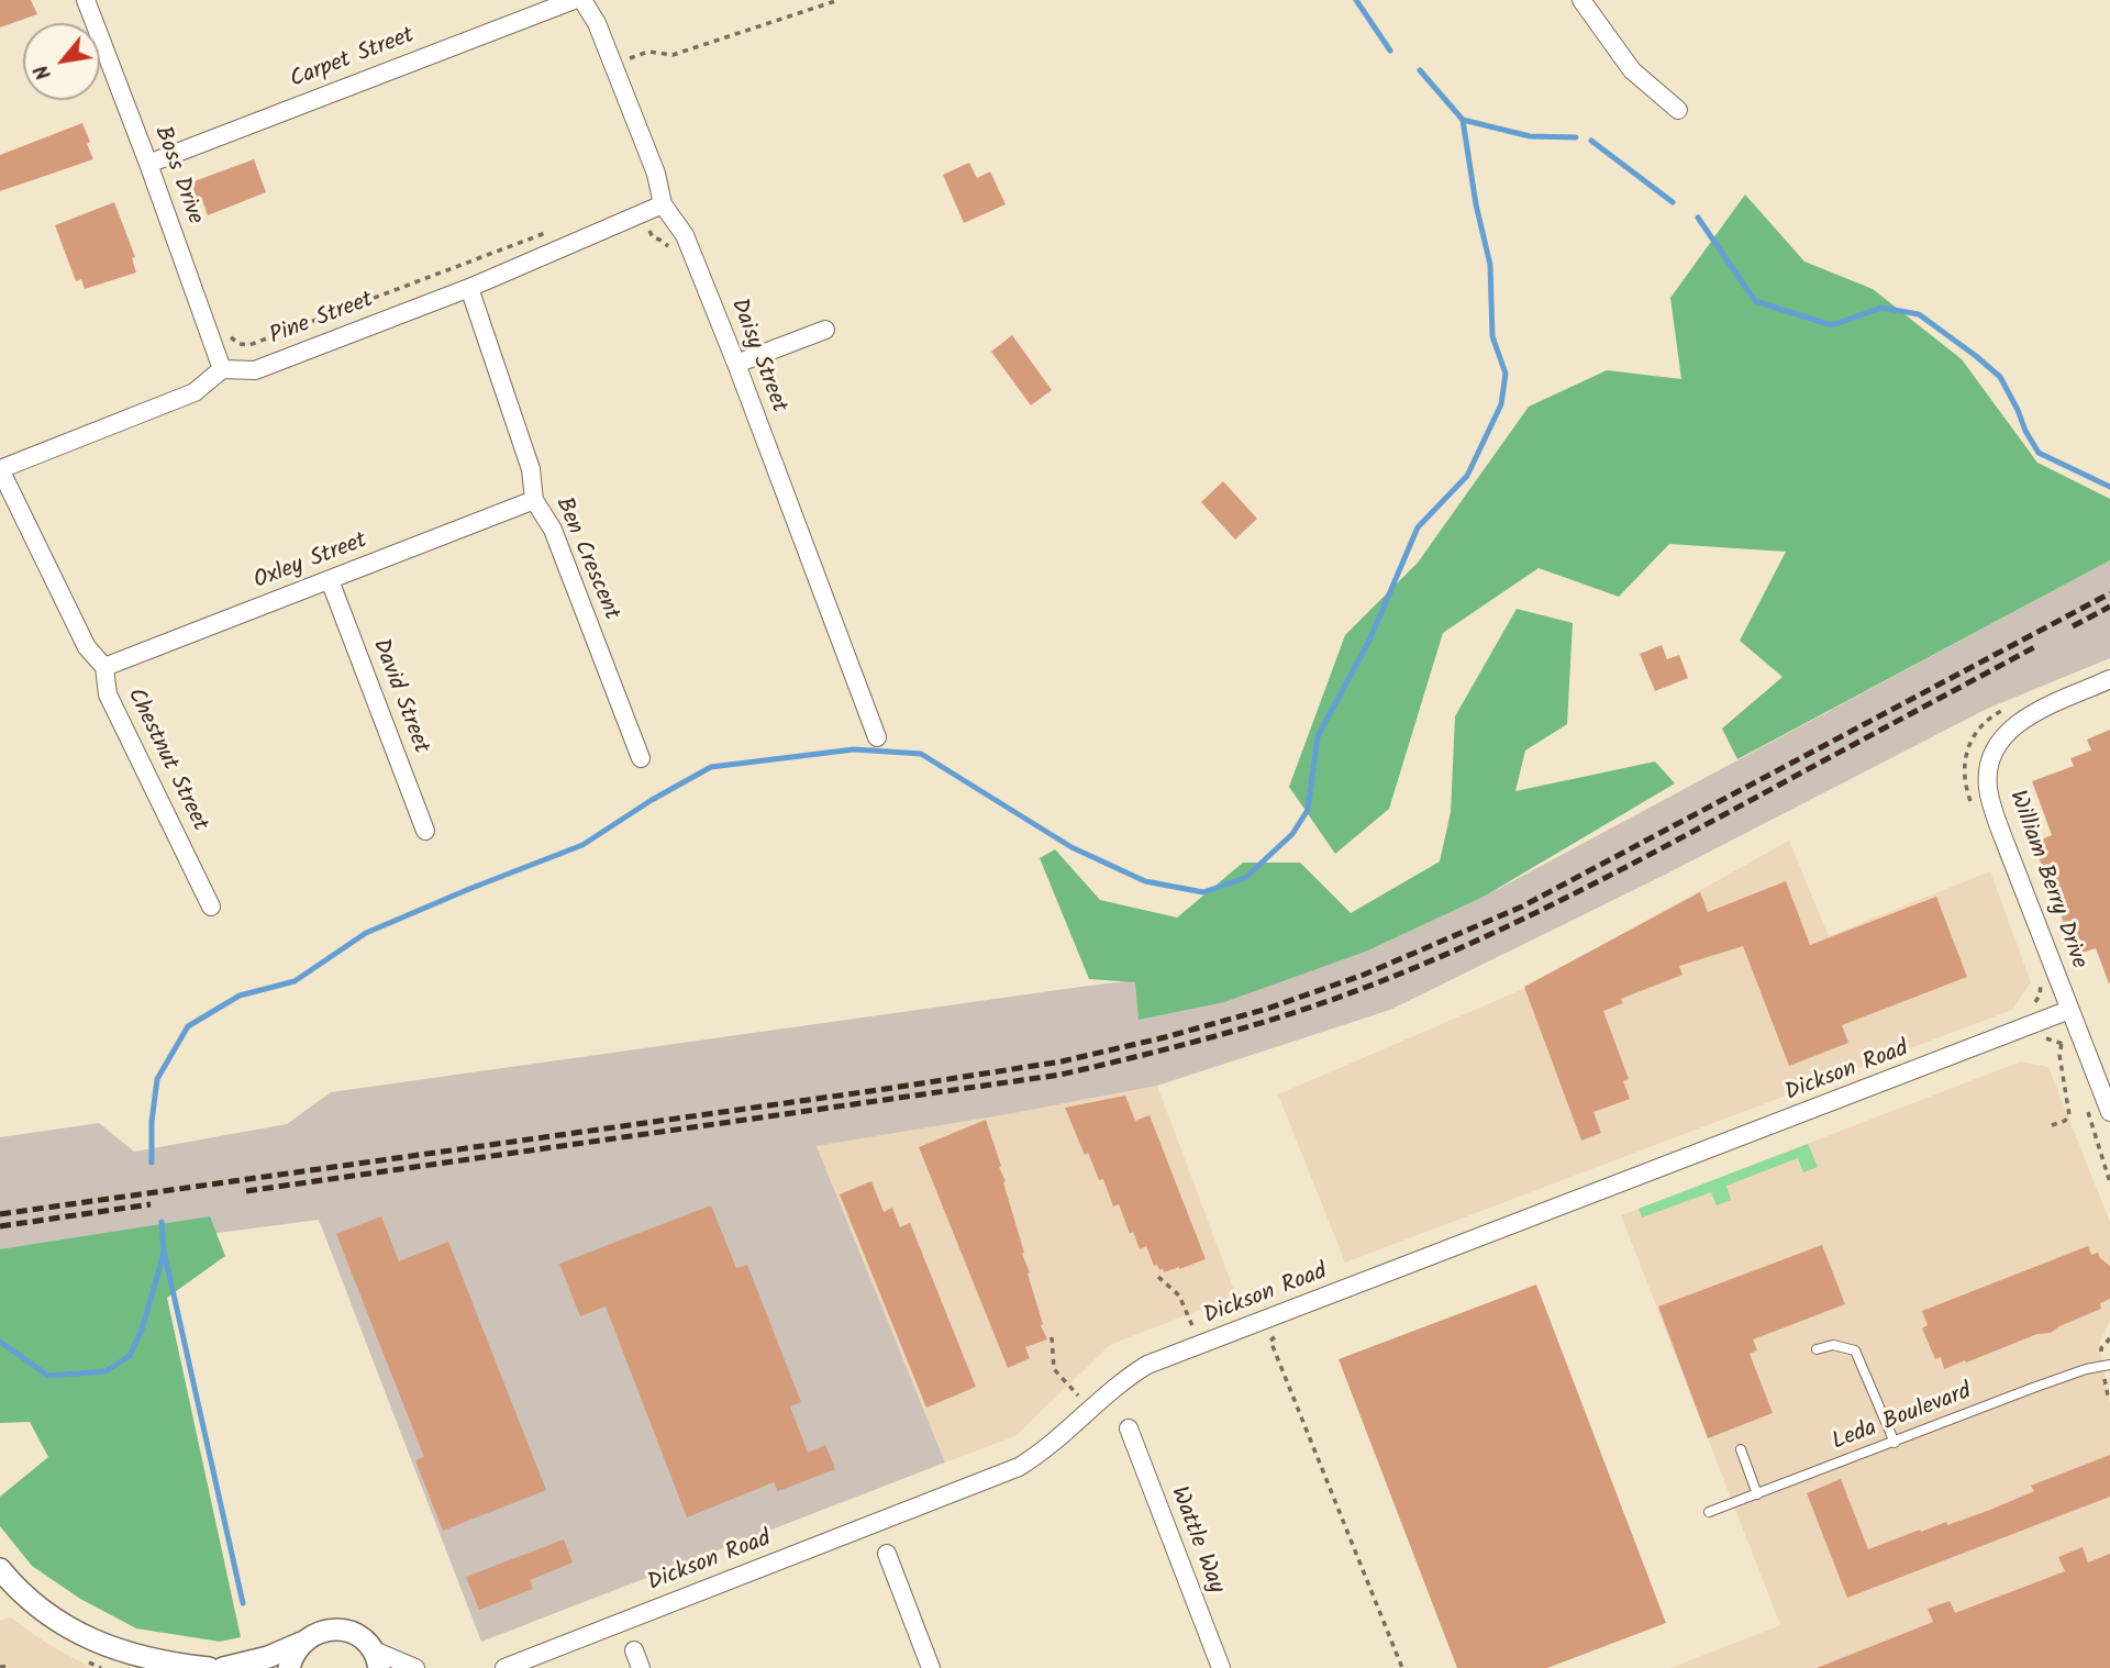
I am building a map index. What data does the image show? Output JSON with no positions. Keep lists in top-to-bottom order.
{
  "streets": {
    "street": [
      "Carpet Street",
      "Boss Drive",
      "Pine Street",
      "Daisy Street",
      "Ben Crescent",
      "Oxley Street",
      "David Street",
      "Chestnut Street",
      "William Berry Drive",
      "Dickson Road",
      "Wattle Way"
    ],
    "lane": ["Leda Boulevard"]
  },
  "crossings": [
    ["Carpet Street", "Boss Drive"],
    ["Boss Drive", "Pine Street"],
    ["Pine Street", "Daisy Street"],
    ["Pine Street", "Ben Crescent"],
    ["Ben Crescent", "Oxley Street"],
    ["Oxley Street", "David Street"],
    ["Oxley Street", "Chestnut Street"],
    ["William Berry Drive", "Dickson Road"]
  ],
  "north": "bottom left"
}
